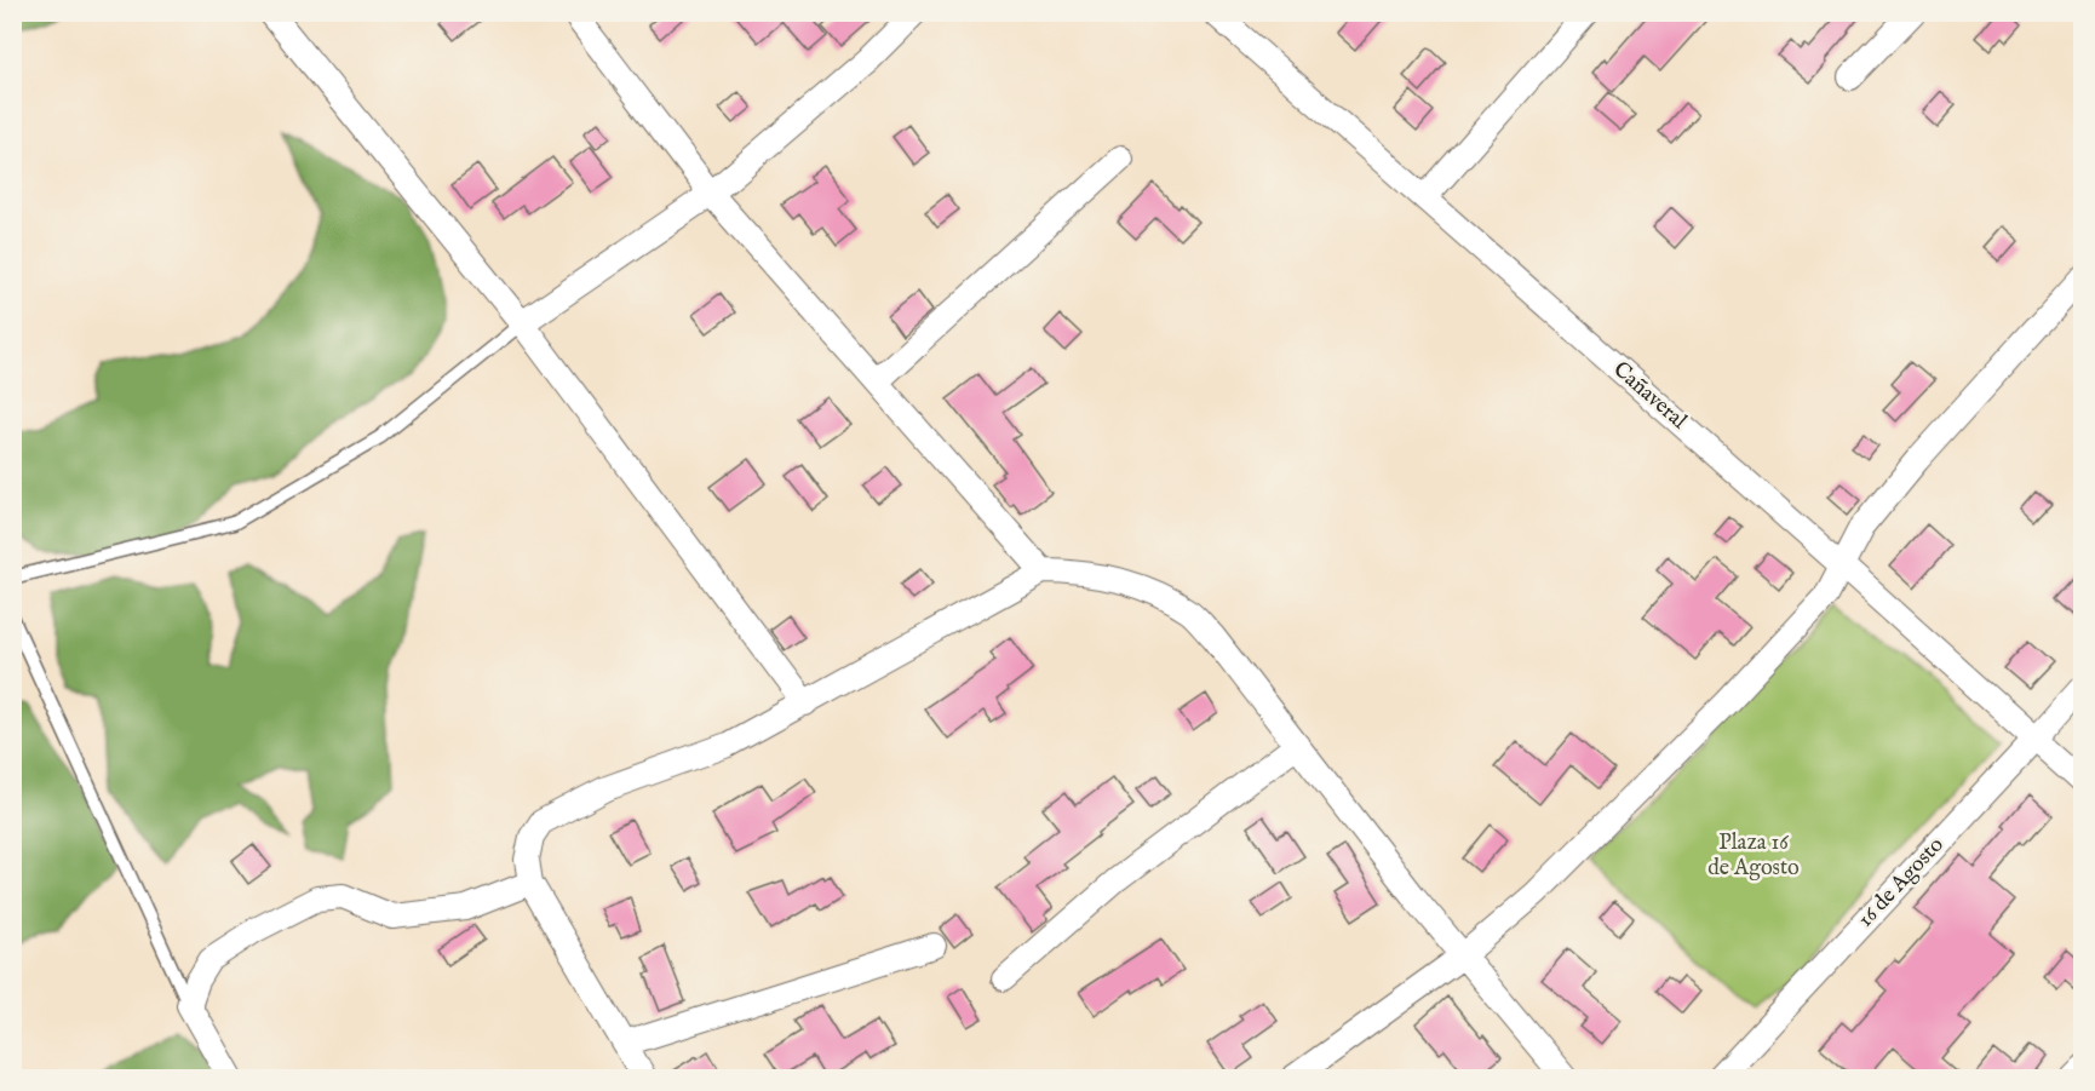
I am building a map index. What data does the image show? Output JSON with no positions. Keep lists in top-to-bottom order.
{
  "streets": {
    "street": ["Cañaveral", "16 de Agosto"]
  },
  "crossings": [
    ["Cañaveral", "16 de Agosto"]
  ],
  "parks": ["Plaza 16 de Agosto"]
}
